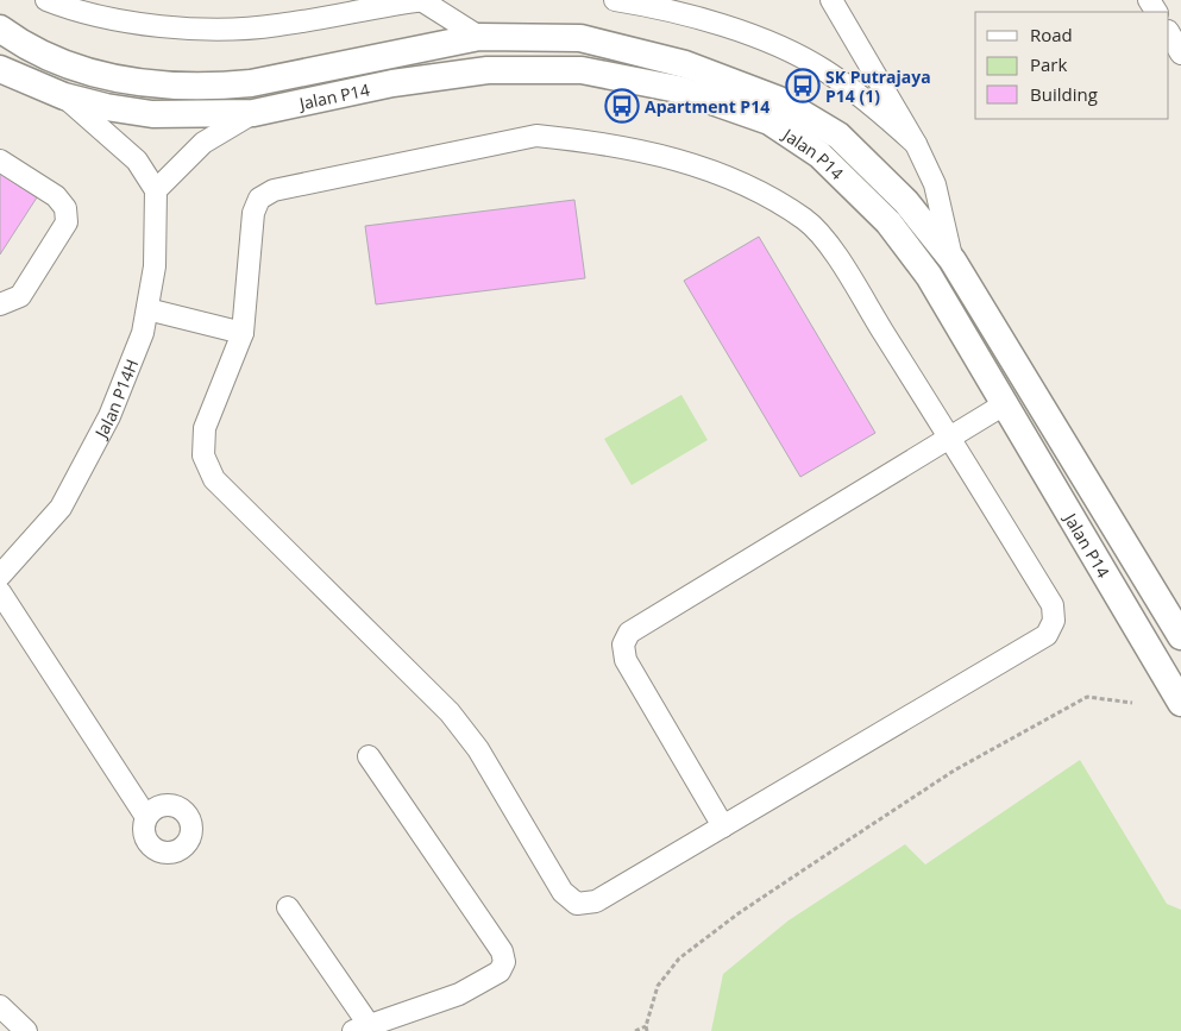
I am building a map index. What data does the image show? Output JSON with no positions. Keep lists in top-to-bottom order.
{
  "streets": {
    "main road": ["Jalan P14"],
    "street": ["Jalan P14H"]
  },
  "places": {
    "bus stop": ["SK Putrajaya P14 (1)", "Apartment P14"]
  },
  "legend": ["Road", "Park", "Building"]
}
